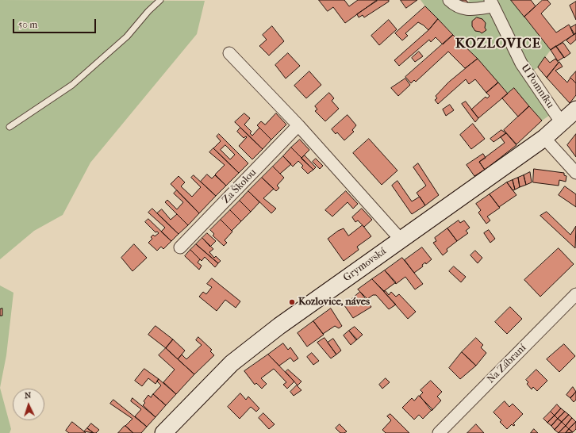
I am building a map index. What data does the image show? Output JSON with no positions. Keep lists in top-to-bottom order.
{
  "streets": {
    "main road": ["Grymovská"],
    "street": ["U Pomníku", "Za Školou", "Na Zábraní"]
  },
  "crossings": [
    ["U Pomníku", "Grymovská"]
  ],
  "districts": ["KOZLOVICE"],
  "places": ["Kozlovice, náves"],
  "scale_bar": "50 m",
  "north": "top"
}
